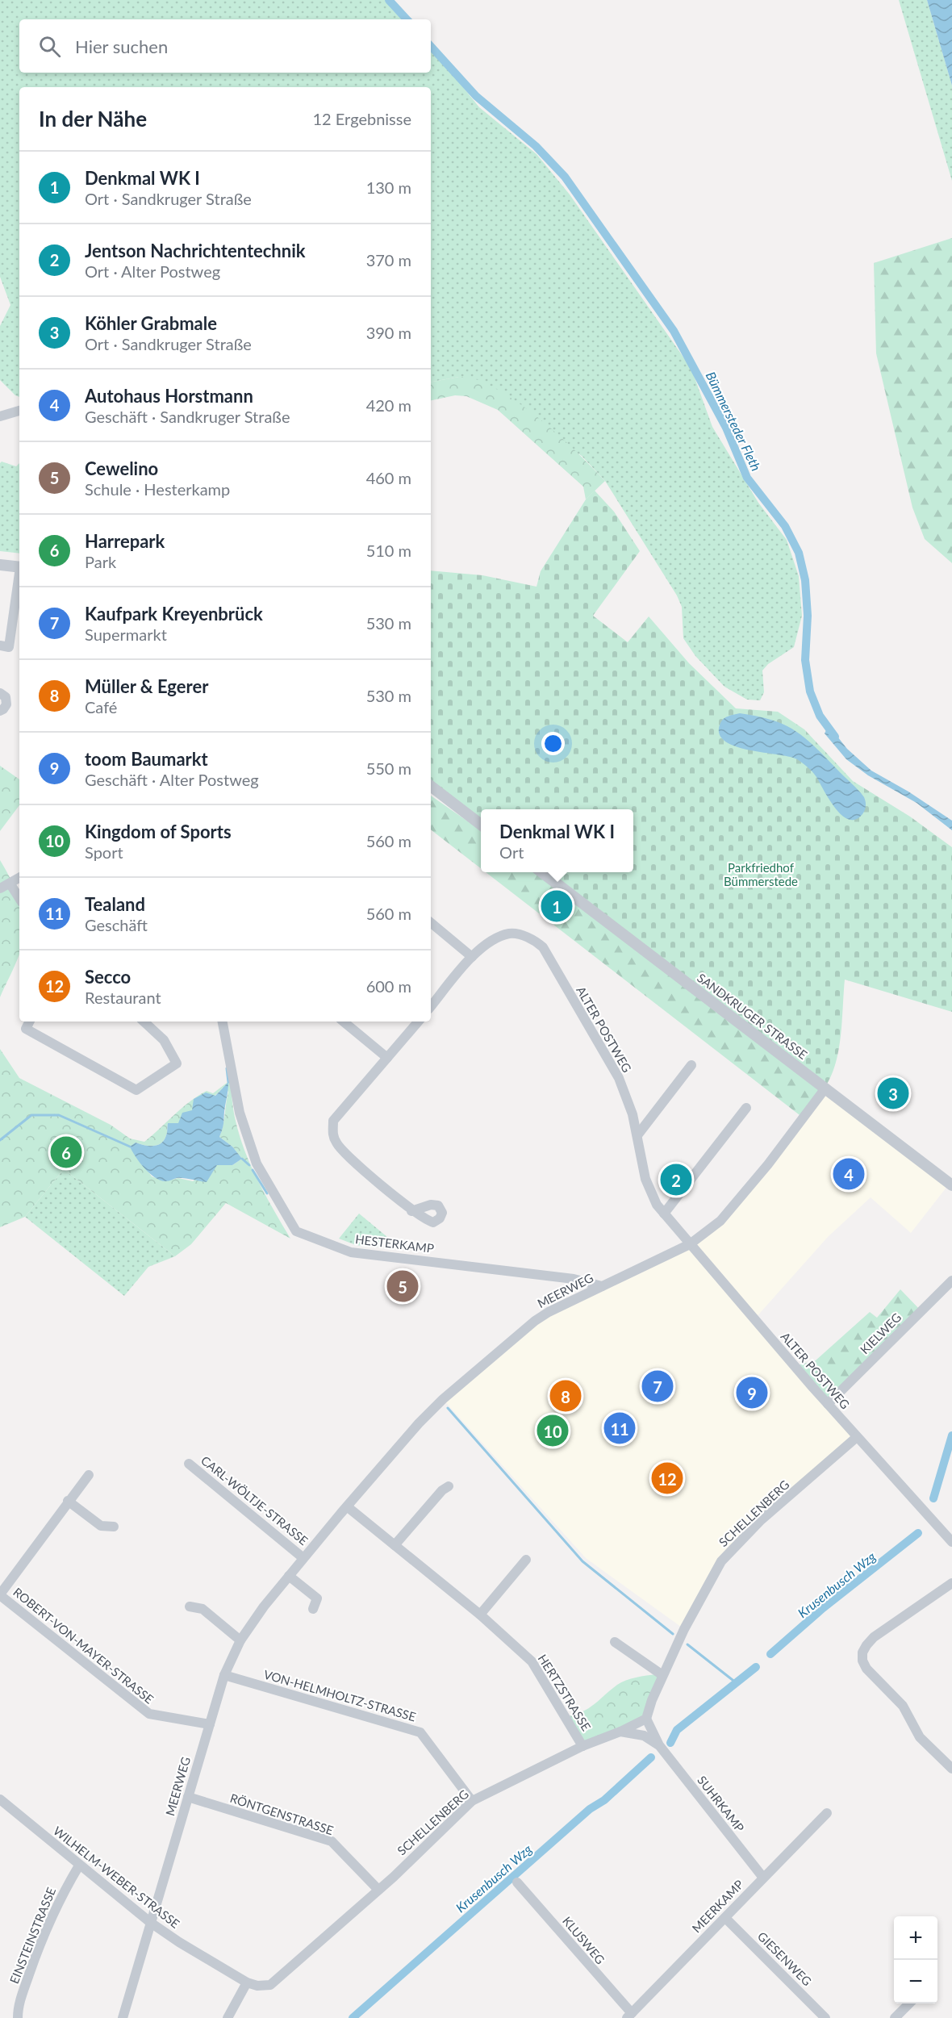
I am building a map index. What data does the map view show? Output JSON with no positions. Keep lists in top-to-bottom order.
{
  "streets": {
    "street": [
      "SANDKRUGER STRASSE",
      "ALTER POSTWEG",
      "HESTERKAMP",
      "MEERWEG",
      "KIELWEG",
      "CARL-WÖLTJE-STRASSE",
      "SCHELLENBERG",
      "ROBERT-VON-MAYER-STRASSE",
      "HERTZSTRASSE",
      "VON-HELMHOLTZ-STRASSE",
      "SUHRKAMP",
      "RÖNTGENSTRASSE",
      "WILHELM-WEBER-STRASSE",
      "MEERKAMP",
      "EINSTEINSTRASSE",
      "KLUSWEG",
      "GIESENWEG"
    ]
  },
  "crossings": [
    ["SANDKRUGER STRASSE", "MEERWEG"],
    ["ALTER POSTWEG", "MEERWEG"],
    ["ALTER POSTWEG", "KIELWEG"],
    ["ALTER POSTWEG", "SCHELLENBERG"],
    ["HESTERKAMP", "MEERWEG"],
    ["MEERWEG", "CARL-WÖLTJE-STRASSE"],
    ["MEERWEG", "ROBERT-VON-MAYER-STRASSE"],
    ["MEERWEG", "HERTZSTRASSE"],
    ["MEERWEG", "VON-HELMHOLTZ-STRASSE"],
    ["MEERWEG", "RÖNTGENSTRASSE"],
    ["MEERWEG", "WILHELM-WEBER-STRASSE"],
    ["SCHELLENBERG", "HERTZSTRASSE"],
    ["SCHELLENBERG", "VON-HELMHOLTZ-STRASSE"],
    ["SCHELLENBERG", "SUHRKAMP"],
    ["SCHELLENBERG", "RÖNTGENSTRASSE"],
    ["SCHELLENBERG", "WILHELM-WEBER-STRASSE"],
    ["SUHRKAMP", "MEERKAMP"],
    ["WILHELM-WEBER-STRASSE", "EINSTEINSTRASSE"],
    ["MEERKAMP", "KLUSWEG"],
    ["MEERKAMP", "GIESENWEG"]
  ],
  "water": ["Bümmersteder Fleth", "Krusenbusch Wzg"],
  "parks": ["Parkfriedhof Bümmerstede"],
  "page": {
    "search": "Hier suchen",
    "heading": ["In der Nähe", "12 Ergebnisse"],
    "list": [
      {
        "mark": "1",
        "name": "Denkmal WK I",
        "note": "Ort · Sandkruger Straße",
        "value": "130 m"
      },
      {
        "mark": "2",
        "name": "Jentson Nachrichtentechnik",
        "note": "Ort · Alter Postweg",
        "value": "370 m"
      },
      {
        "mark": "3",
        "name": "Köhler Grabmale",
        "note": "Ort · Sandkruger Straße",
        "value": "390 m"
      },
      {
        "mark": "4",
        "name": "Autohaus Horstmann",
        "note": "Geschäft · Sandkruger Straße",
        "value": "420 m"
      },
      {
        "mark": "5",
        "name": "Cewelino",
        "note": "Schule · Hesterkamp",
        "value": "460 m"
      },
      {
        "mark": "6",
        "name": "Harrepark",
        "note": "Park",
        "value": "510 m"
      },
      {
        "mark": "7",
        "name": "Kaufpark Kreyenbrück",
        "note": "Supermarkt",
        "value": "530 m"
      },
      {
        "mark": "8",
        "name": "Müller & Egerer",
        "note": "Café",
        "value": "530 m"
      },
      {
        "mark": "9",
        "name": "toom Baumarkt",
        "note": "Geschäft · Alter Postweg",
        "value": "550 m"
      },
      {
        "mark": "10",
        "name": "Kingdom of Sports",
        "note": "Sport",
        "value": "560 m"
      },
      {
        "mark": "11",
        "name": "Tealand",
        "note": "Geschäft",
        "value": "560 m"
      },
      {
        "mark": "12",
        "name": "Secco",
        "note": "Restaurant",
        "value": "600 m"
      }
    ],
    "popup": ["Denkmal WK I", "Ort"],
    "pins": [
      "1",
      "3",
      "6",
      "4",
      "2",
      "5",
      "7",
      "9",
      "8",
      "11",
      "10",
      "12"
    ],
    "map_buttons": ["+", "−"]
  }
}
